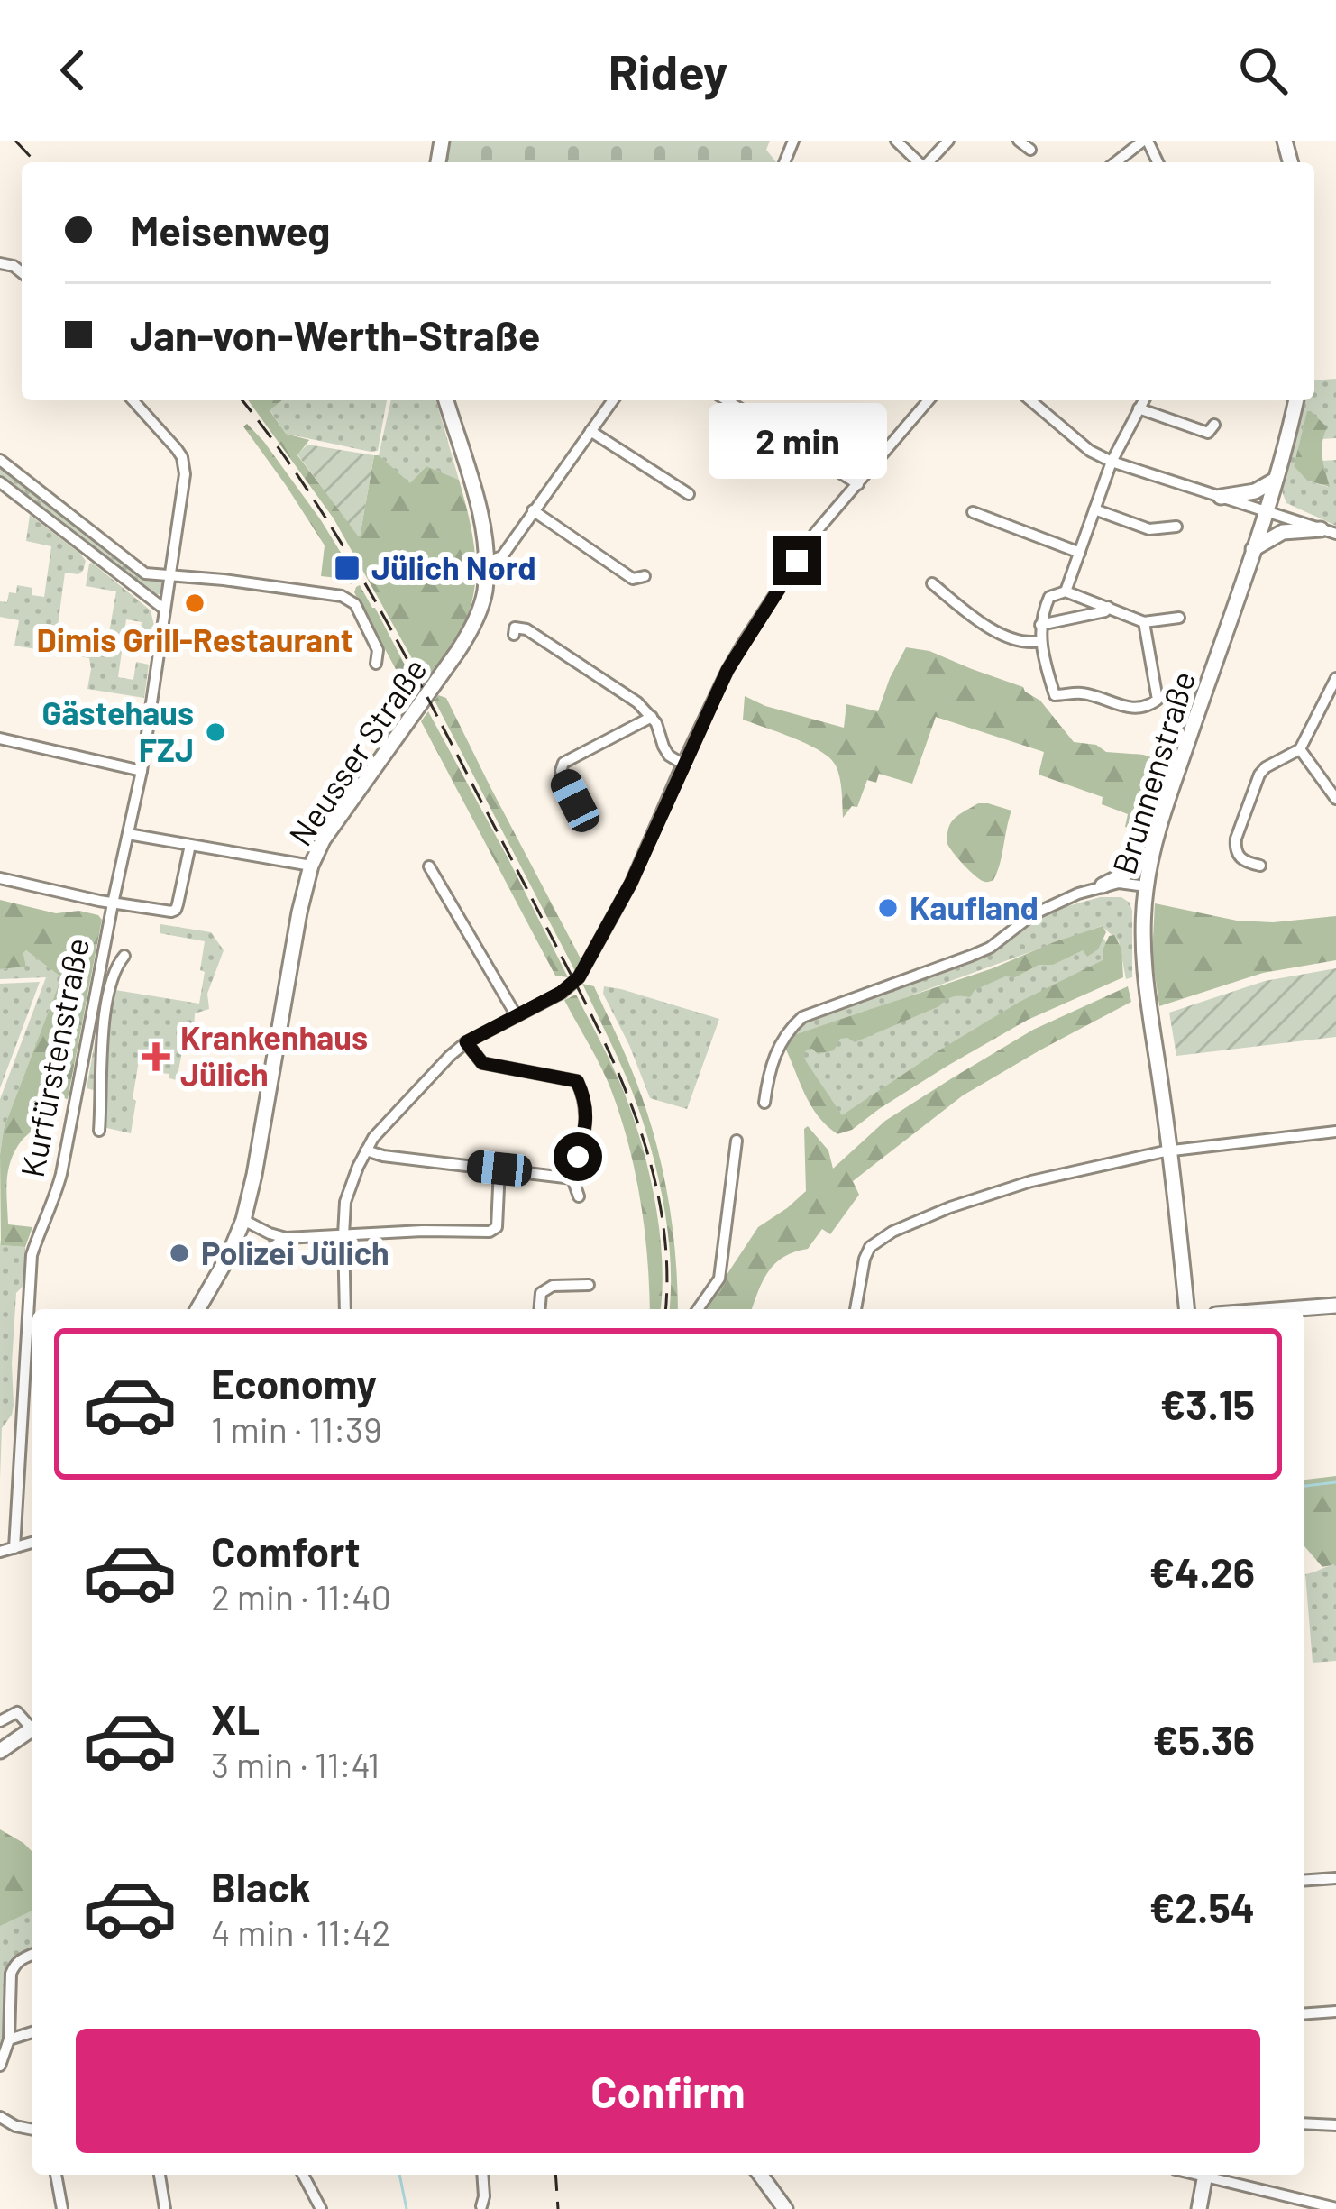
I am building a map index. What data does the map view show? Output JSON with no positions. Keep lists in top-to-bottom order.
{
  "streets": {
    "main road": ["Neusser Straße", "Brunnenstraße"],
    "street": ["Kurfürstenstraße"]
  },
  "places": {
    "transit": ["Jülich Nord"],
    "other": [
      "Dimis Grill-Restaurant",
      "Gästehaus FZJ",
      "Kaufland",
      "Polizei Jülich"
    ],
    "health": ["Krankenhaus Jülich"]
  },
  "page": {
    "header": "Ridey",
    "banner": ["Meisenweg", "Jan-von-Werth-Straße"],
    "bubble": "2 min",
    "list": [
      {
        "name": "Economy",
        "note": "1 min · 11:39",
        "value": "€3.15"
      },
      {
        "name": "Comfort",
        "note": "2 min · 11:40",
        "value": "€4.26"
      },
      {
        "name": "XL",
        "note": "3 min · 11:41",
        "value": "€5.36"
      },
      {
        "name": "Black",
        "note": "4 min · 11:42",
        "value": "€2.54"
      }
    ],
    "buttons": "Confirm"
  }
}
